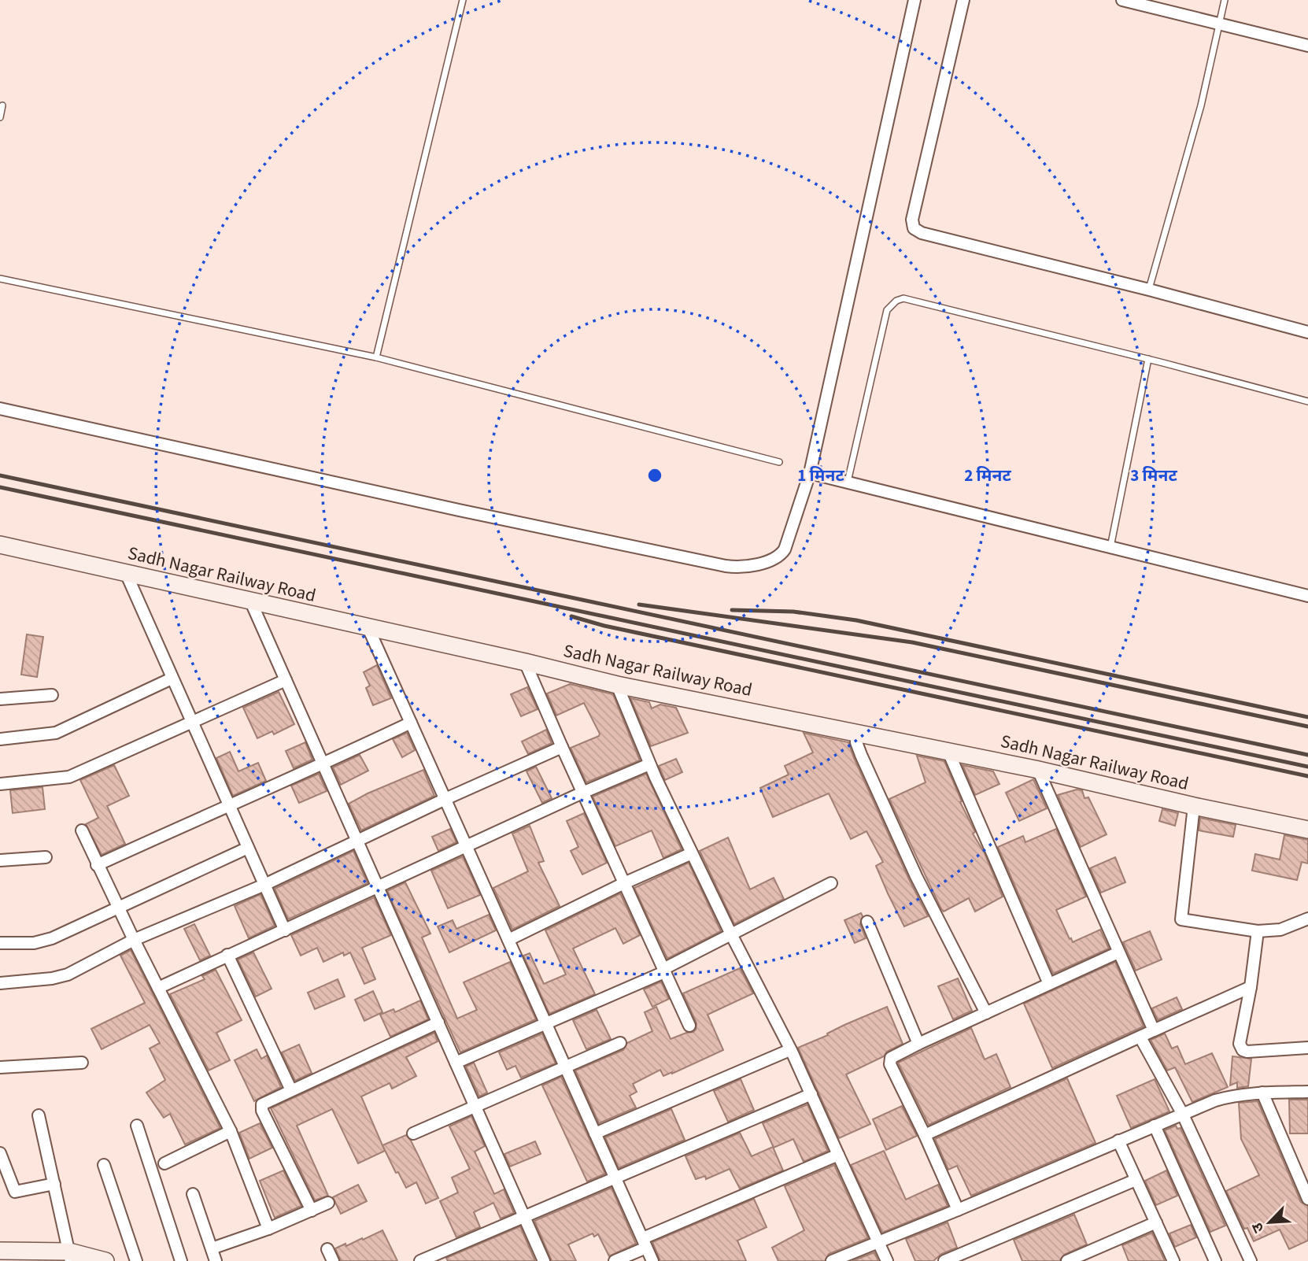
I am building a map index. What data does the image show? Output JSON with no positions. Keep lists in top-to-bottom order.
{
  "streets": {
    "street": ["Sadh Nagar Railway Road"]
  },
  "north": "bottom left",
  "rings": ["1 मिनट", "2 मिनट", "3 मिनट"]
}
